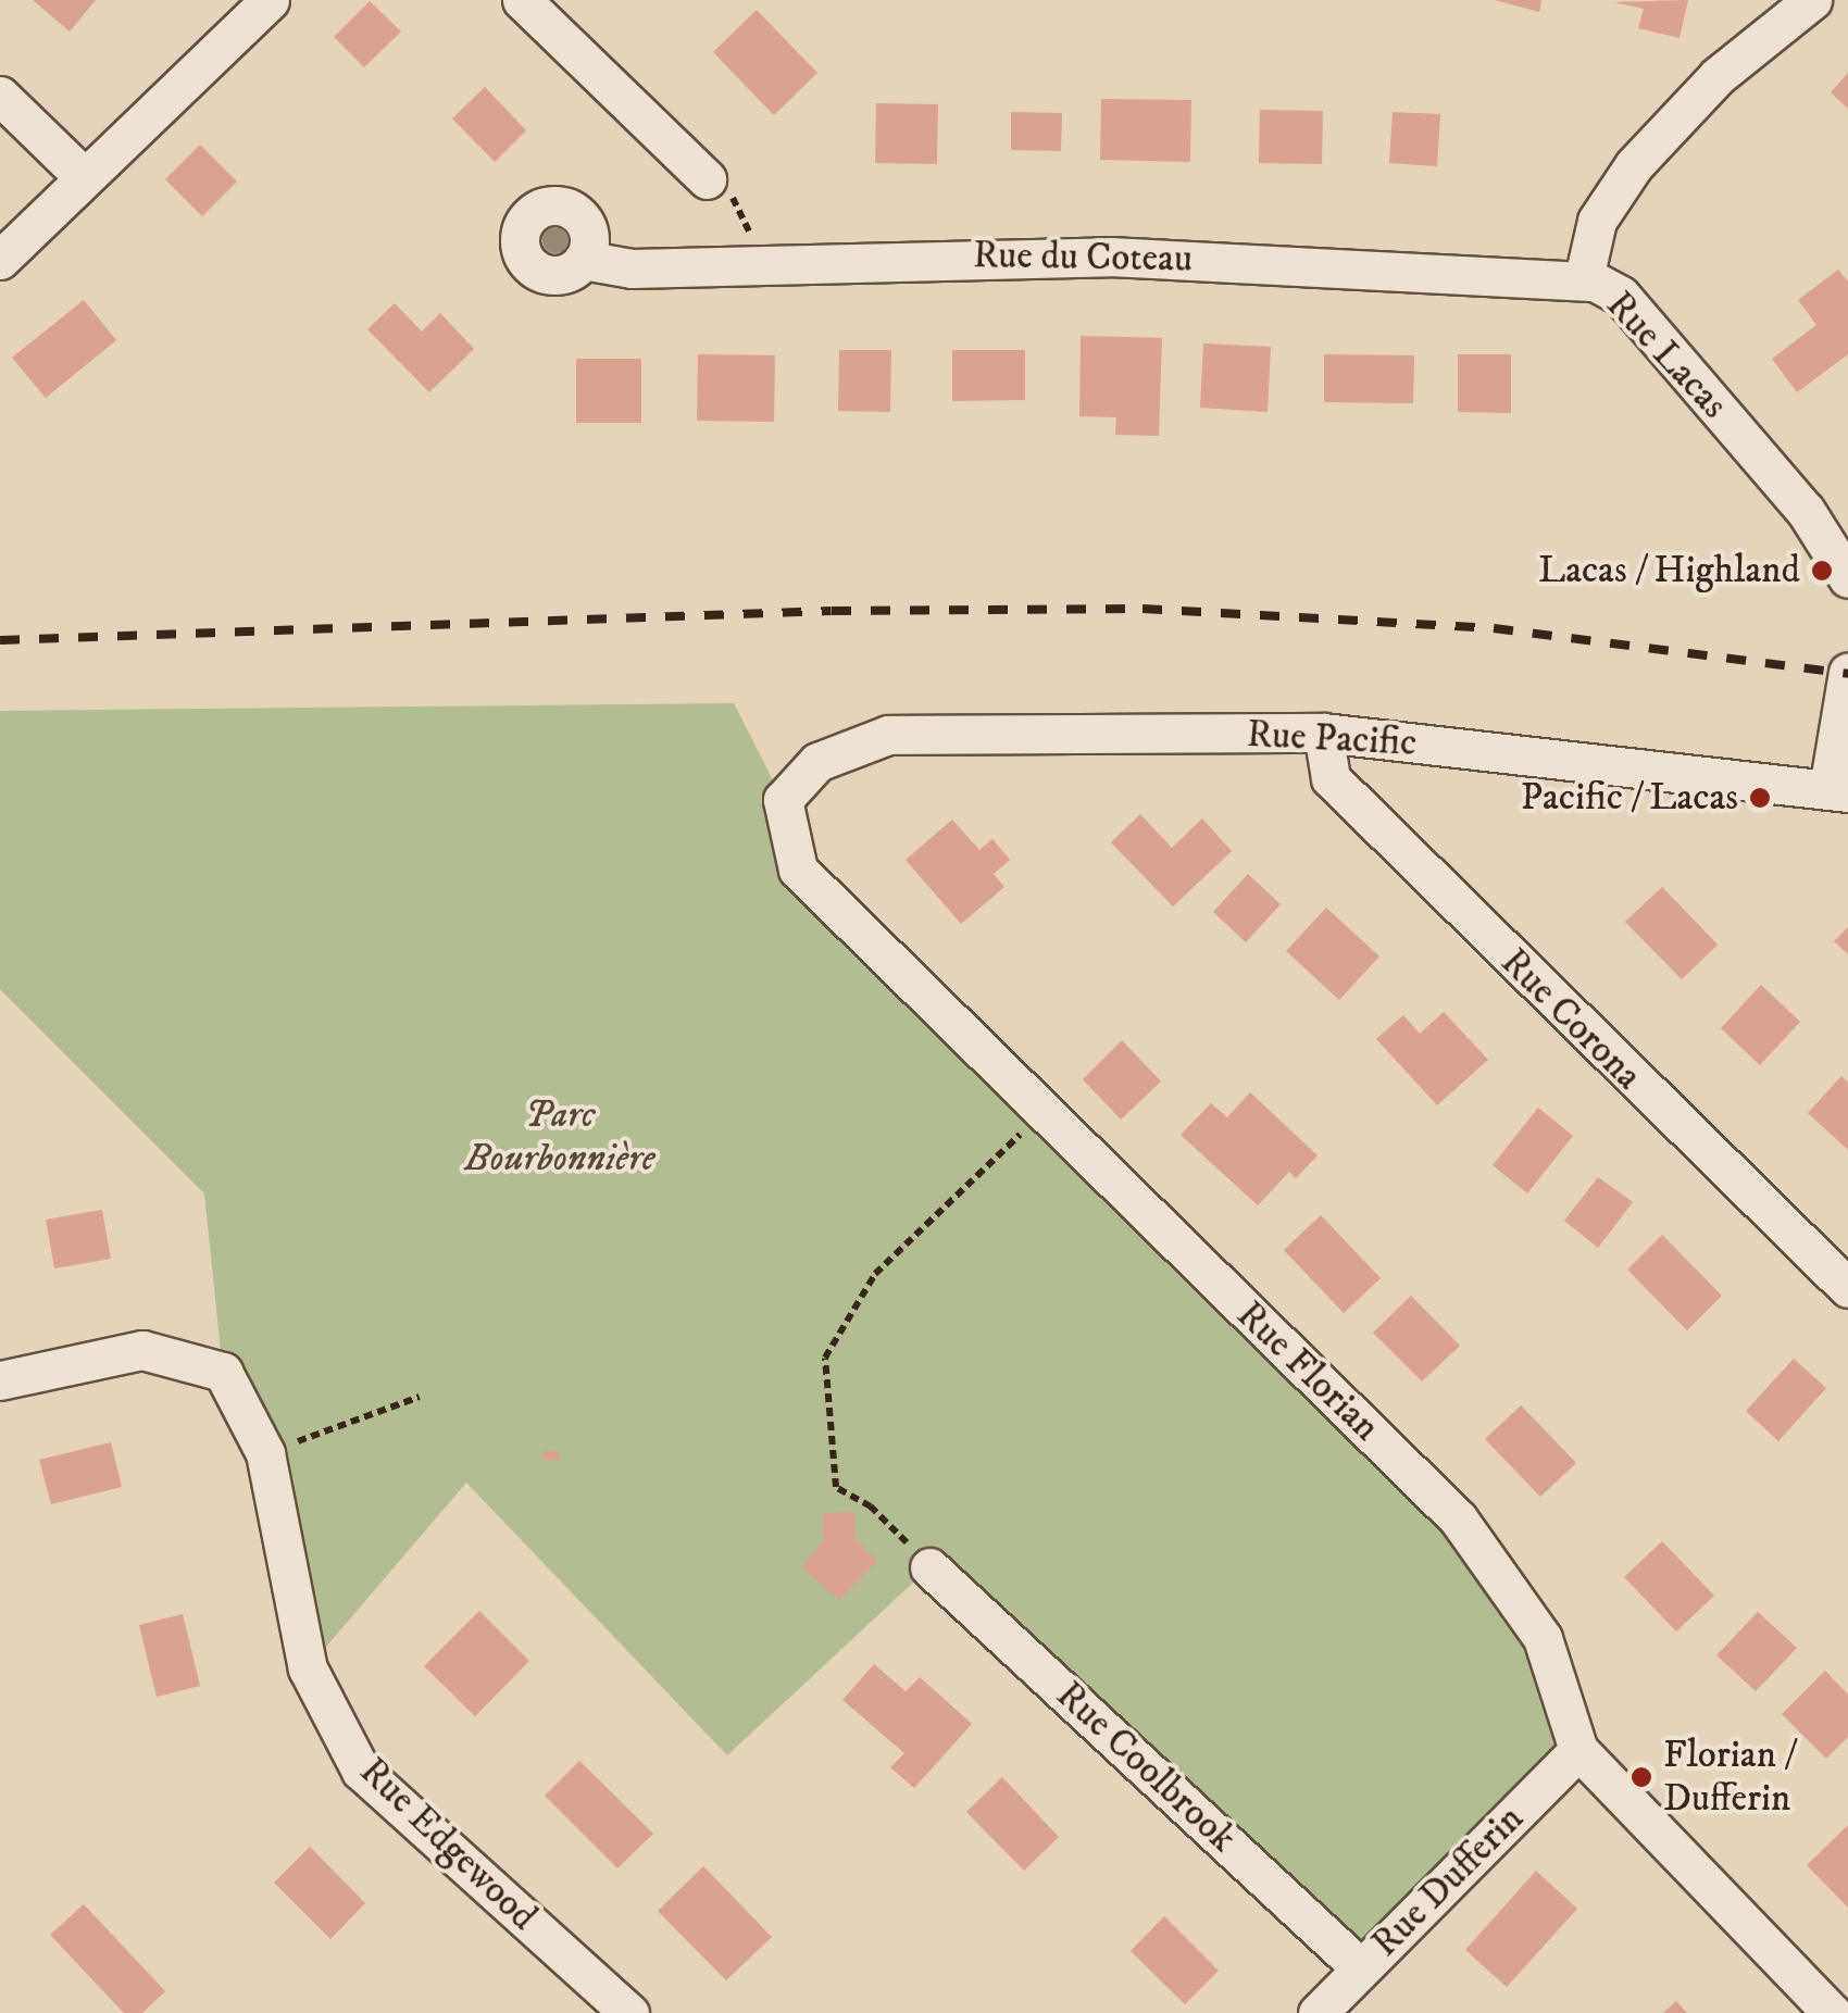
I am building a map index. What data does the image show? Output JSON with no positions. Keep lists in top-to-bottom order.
{
  "streets": {
    "street": [
      "Rue du Coteau",
      "Rue Lacas",
      "Rue Pacific",
      "Rue Corona",
      "Rue Florian",
      "Rue Coolbrook",
      "Rue Edgewood",
      "Rue Dufferin"
    ]
  },
  "crossings": [
    ["Rue du Coteau", "Rue Lacas"],
    ["Rue Pacific", "Rue Corona"],
    ["Rue Pacific", "Rue Florian"],
    ["Rue Florian", "Rue Dufferin"],
    ["Rue Coolbrook", "Rue Dufferin"]
  ],
  "parks": ["Parc Bourbonnière"],
  "places": ["Lacas / Highland", "Pacific / Lacas", "Florian / Dufferin"]
}
